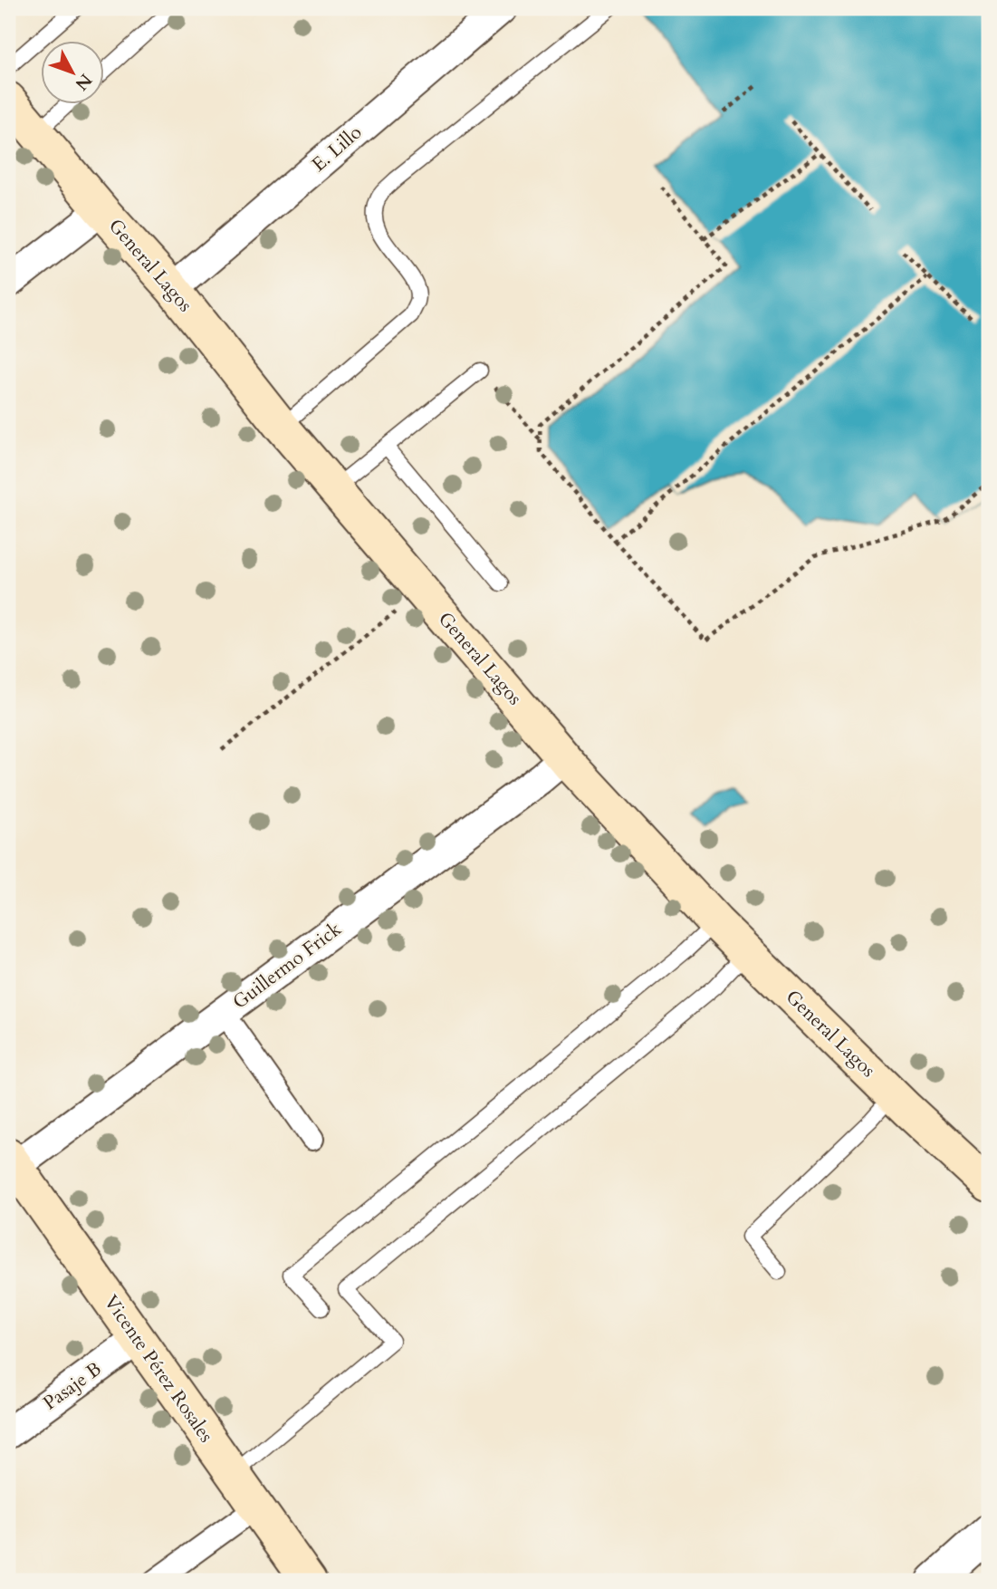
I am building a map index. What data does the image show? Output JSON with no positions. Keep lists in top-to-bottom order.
{
  "streets": {
    "main road": ["General Lagos", "Vicente Pérez Rosales"],
    "street": ["E. Lillo", "Guillermo Frick", "Pasaje B"]
  },
  "crossings": [
    ["E. Lillo", "General Lagos"],
    ["General Lagos", "Guillermo Frick"],
    ["Guillermo Frick", "Vicente Pérez Rosales"],
    ["Vicente Pérez Rosales", "Pasaje B"]
  ],
  "north": "bottom right"
}
